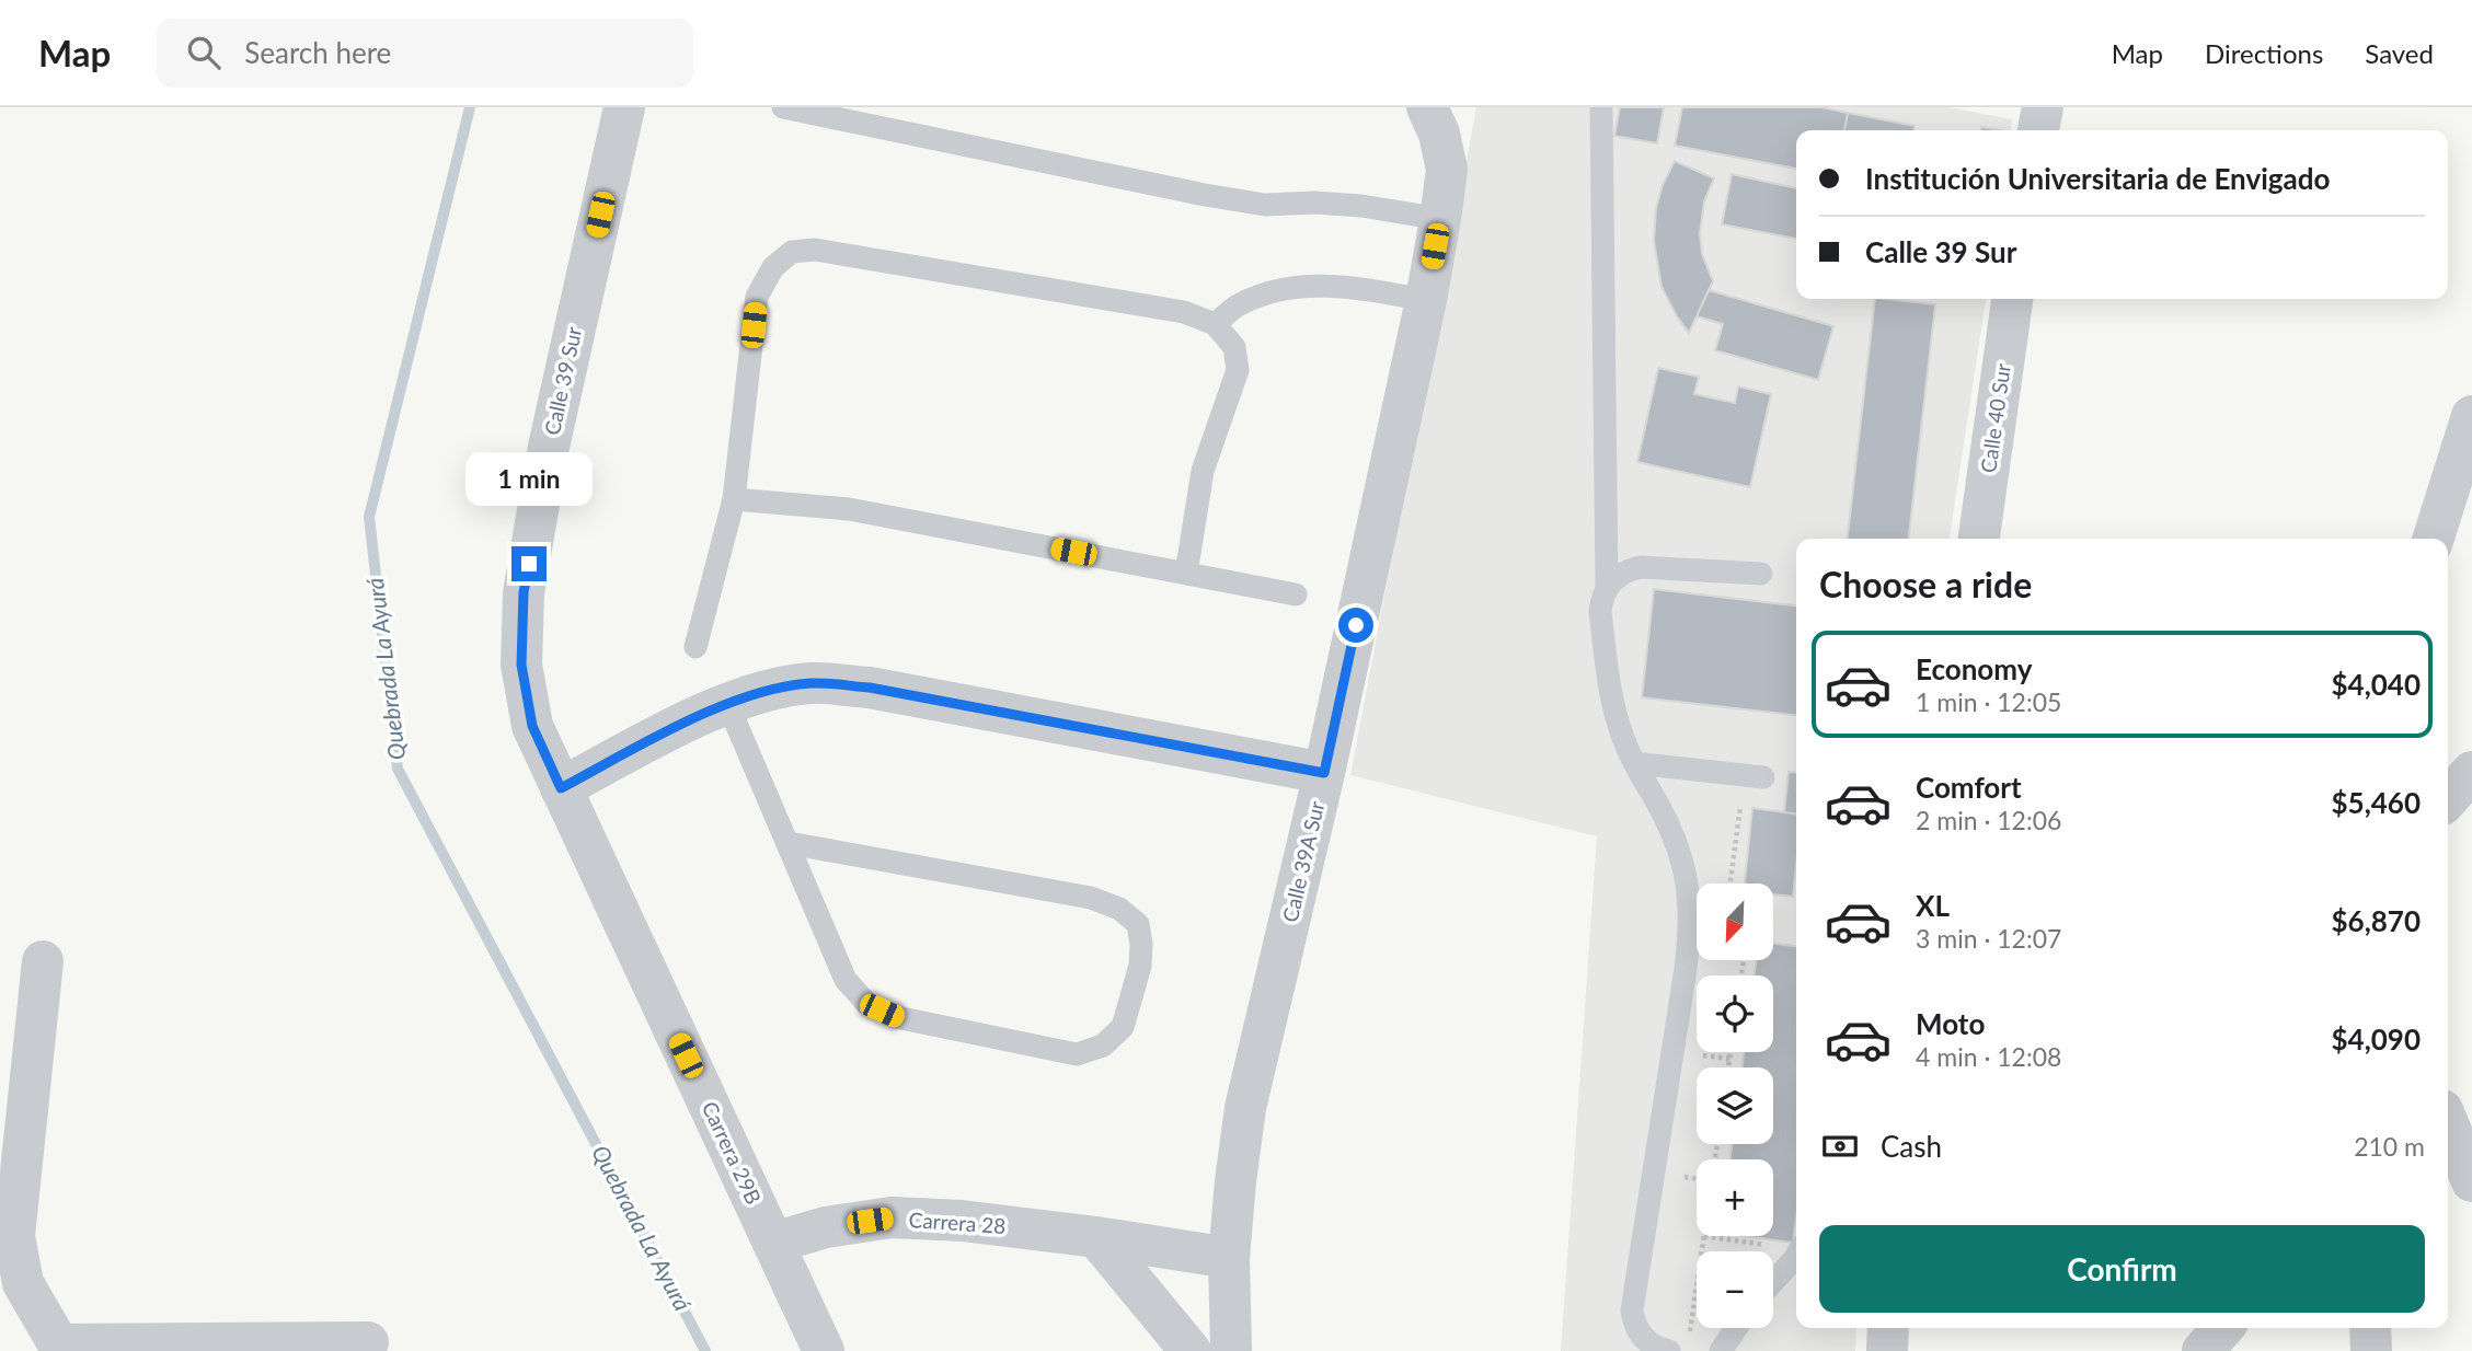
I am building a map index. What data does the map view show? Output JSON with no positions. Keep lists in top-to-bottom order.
{
  "streets": {
    "street": [
      "Calle 39 Sur",
      "Calle 40 Sur",
      "Calle 39A Sur",
      "Carrera 29B",
      "Carrera 28"
    ]
  },
  "crossings": [
    ["Calle 39 Sur", "Carrera 29B"],
    ["Calle 39A Sur", "Carrera 28"],
    ["Carrera 29B", "Carrera 28"]
  ],
  "water": ["Quebrada La Ayurá"],
  "north": "bottom left",
  "page": {
    "header": "Map",
    "search": "Search here",
    "nav": ["Map", "Directions", "Saved"],
    "banner": ["Institución Universitaria de Envigado", "Calle 39 Sur"],
    "bubble": "1 min",
    "heading": "Choose a ride",
    "list": [
      {
        "name": "Economy",
        "note": "1 min · 12:05",
        "value": "$4,040"
      },
      {
        "name": "Comfort",
        "note": "2 min · 12:06",
        "value": "$5,460"
      },
      {
        "name": "XL",
        "note": "3 min · 12:07",
        "value": "$6,870"
      },
      {
        "name": "Moto",
        "note": "4 min · 12:08",
        "value": "$4,090"
      }
    ],
    "map_buttons": ["+", "−"],
    "pay": ["Cash", "210 m"],
    "buttons": "Confirm"
  }
}
